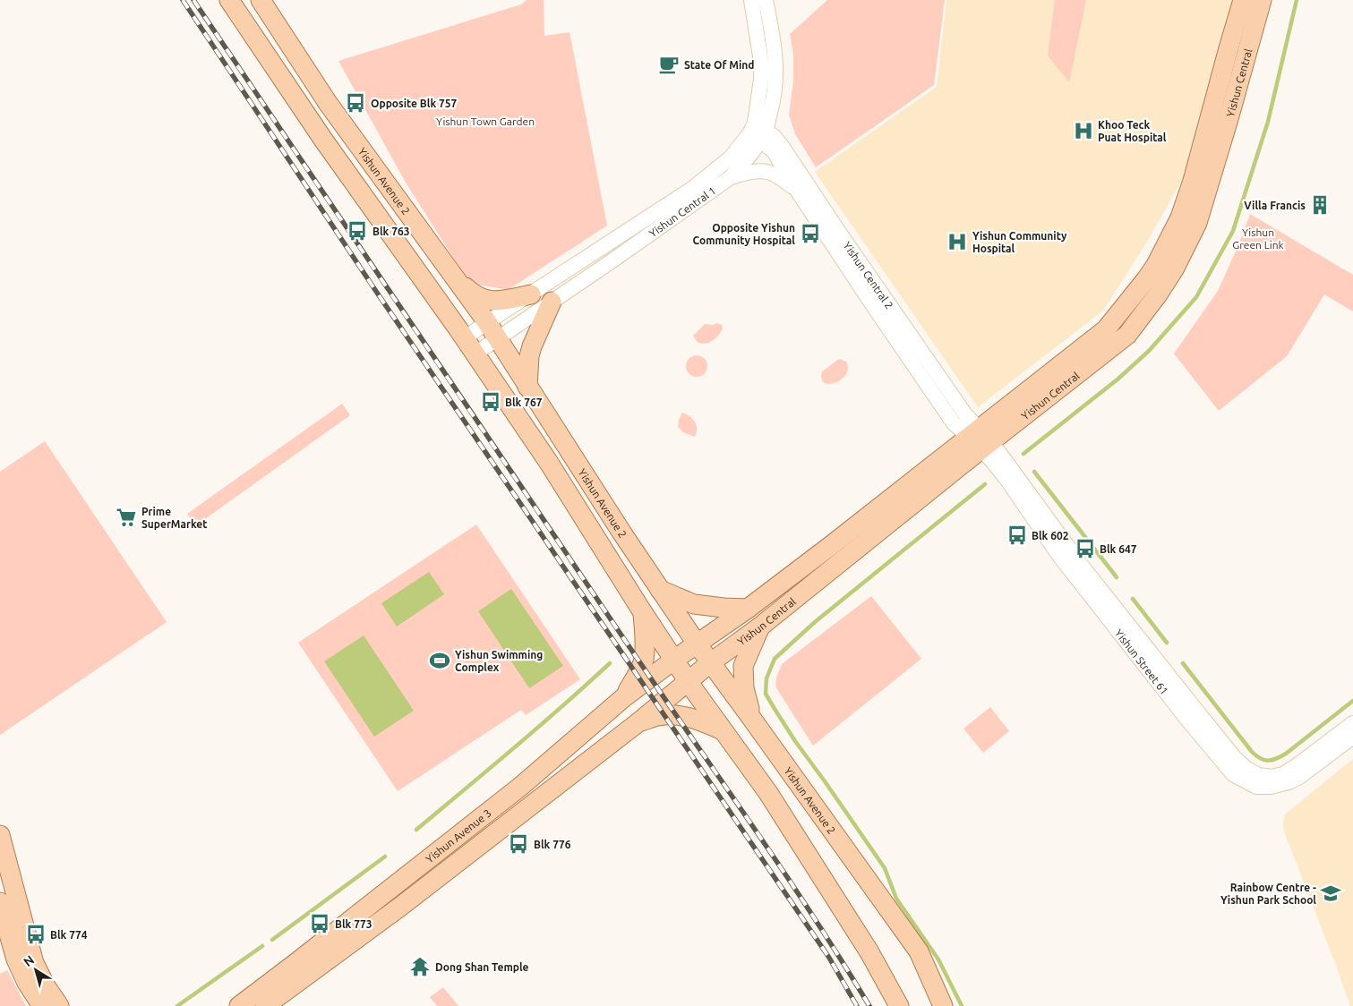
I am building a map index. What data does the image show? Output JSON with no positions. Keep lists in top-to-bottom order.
{
  "streets": {
    "main road": ["Yishun Central", "Yishun Avenue 2", "Yishun Avenue 3"],
    "street": ["Yishun Central 1", "Yishun Central 2", "Yishun Street 61"]
  },
  "crossings": [
    ["Yishun Central", "Yishun Avenue 2"],
    ["Yishun Central", "Yishun Central 2"],
    ["Yishun Central", "Yishun Street 61"],
    ["Yishun Central", "Yishun Avenue 3"],
    ["Yishun Avenue 2", "Yishun Central 1"],
    ["Yishun Avenue 2", "Yishun Avenue 3"],
    ["Yishun Central 1", "Yishun Central 2"],
    ["Yishun Central 2", "Yishun Street 61"]
  ],
  "parks": ["Yishun Town Garden", "Yishun Green Link"],
  "places": {
    "cafe": ["State Of Mind"],
    "bus stop": [
      "Opposite Blk 757",
      "Blk 763",
      "Opposite Yishun Community Hospital",
      "Blk 767",
      "Blk 602",
      "Blk 647",
      "Blk 776",
      "Blk 773",
      "Blk 774"
    ],
    "hospital": ["Khoo Teck Puat Hospital", "Yishun Community Hospital"],
    "building": ["Villa Francis"],
    "supermarket": ["Prime SuperMarket"],
    "sports": ["Yishun Swimming Complex"],
    "school or university": ["Rainbow Centre - Yishun Park School"],
    "temple": ["Dong Shan Temple"]
  },
  "north": "top left"
}
